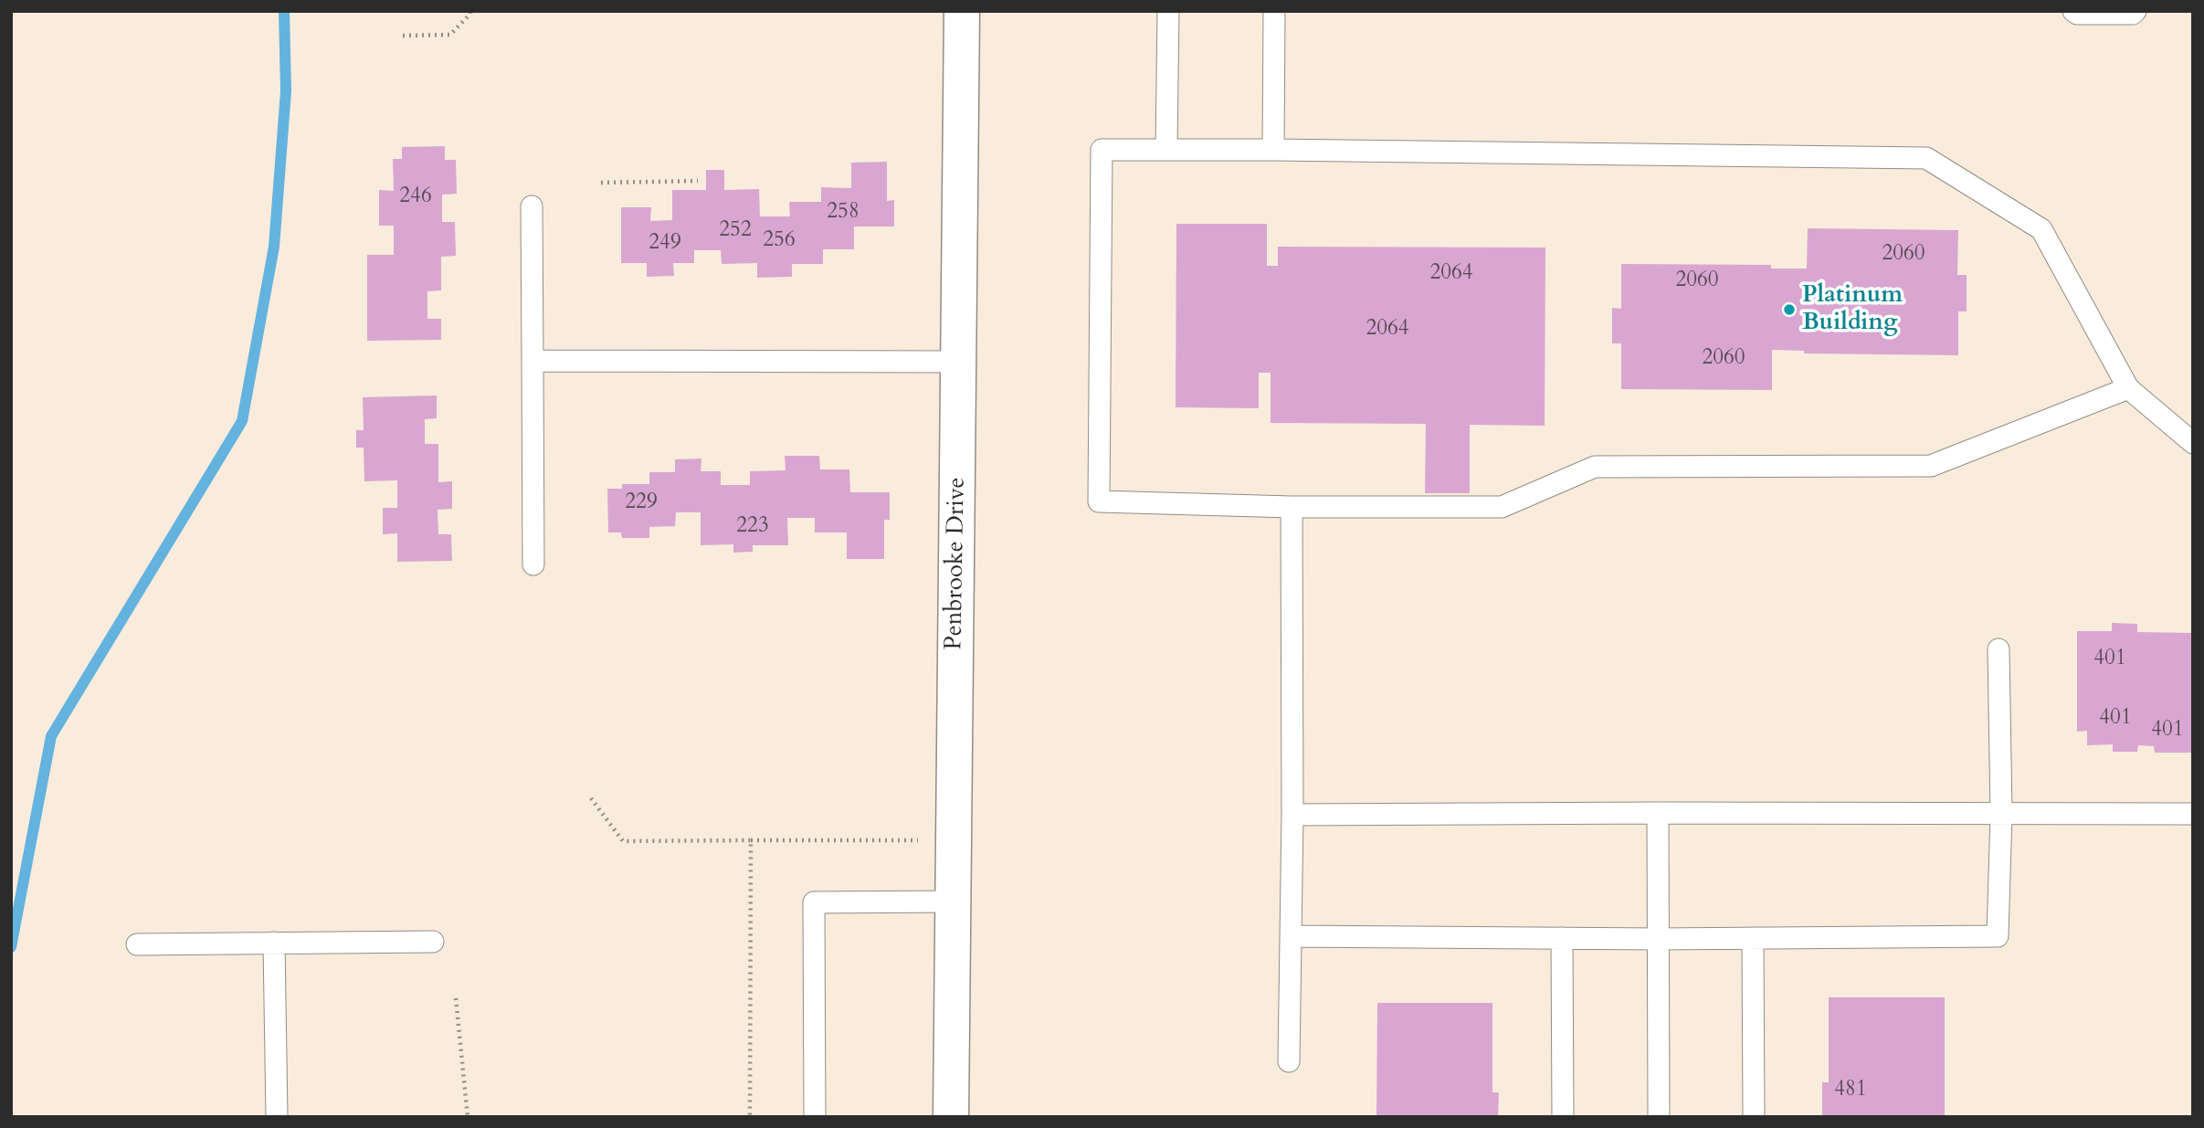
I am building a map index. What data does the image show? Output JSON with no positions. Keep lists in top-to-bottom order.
{
  "streets": {
    "street": ["Penbrooke Drive"]
  },
  "places": ["Platinum Building"],
  "house_numbers": [
    "246",
    "258",
    "252",
    "256",
    "249",
    "2060",
    "2064",
    "2060",
    "2064",
    "2060",
    "229",
    "223",
    "401",
    "401",
    "401",
    "481"
  ]
}
